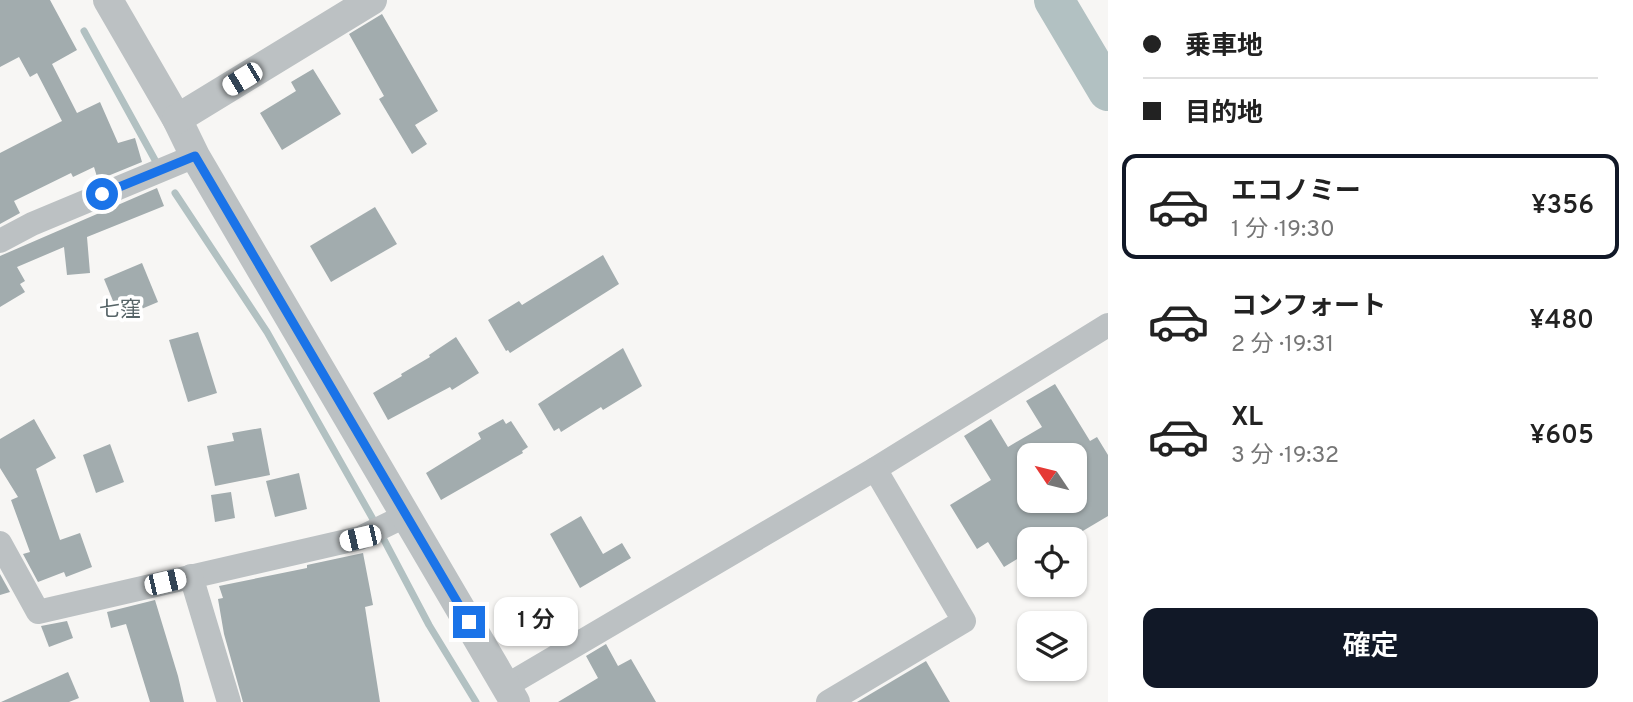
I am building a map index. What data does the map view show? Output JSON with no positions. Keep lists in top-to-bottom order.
{
  "districts": ["七窪"],
  "north": "top left",
  "page": {
    "banner": ["乗車地", "目的地"],
    "list": [
      {
        "name": "エコノミー",
        "note": "1 分 · 19:30",
        "value": "¥356"
      },
      {
        "name": "コンフォート",
        "note": "2 分 · 19:31",
        "value": "¥480"
      },
      {
        "name": "XL",
        "note": "3 分 · 19:32",
        "value": "¥605"
      }
    ],
    "buttons": "確定",
    "bubble": "1 分"
  }
}
